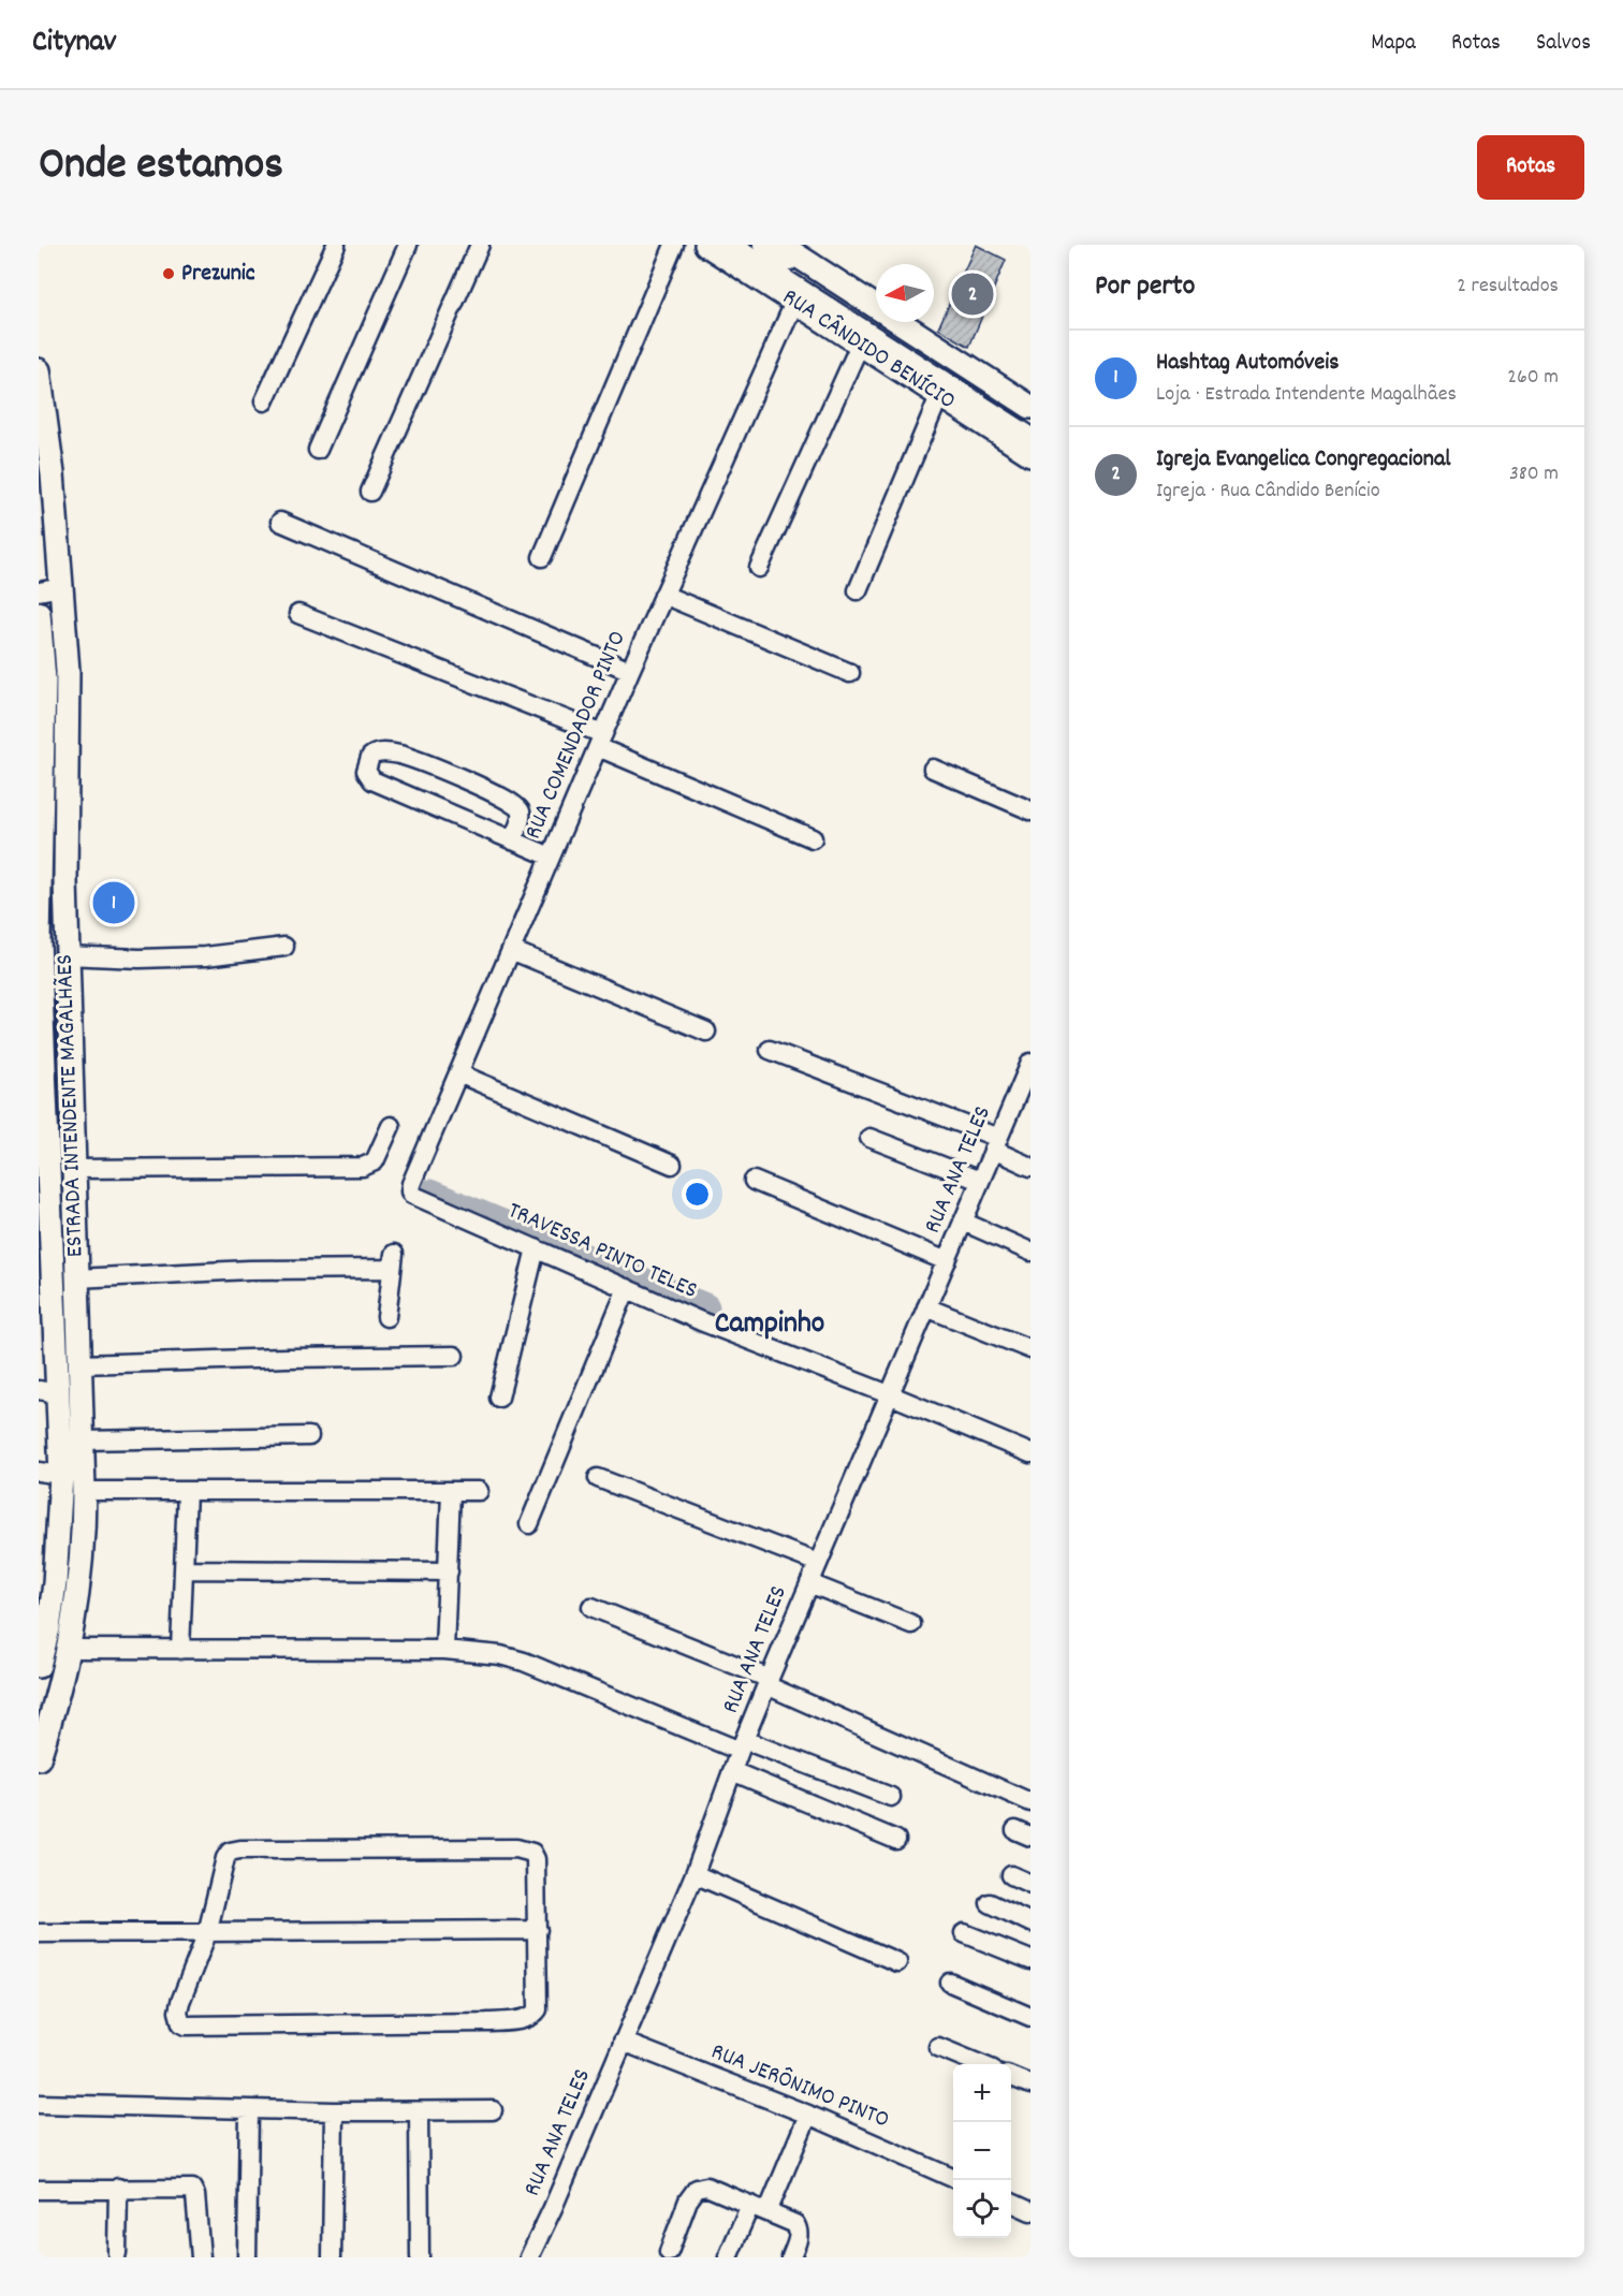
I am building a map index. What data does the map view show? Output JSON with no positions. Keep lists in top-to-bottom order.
{
  "streets": {
    "main road": ["RUA CÂNDIDO BENÍCIO", "ESTRADA INTENDENTE MAGALHÃES"],
    "street": [
      "RUA COMENDADOR PINTO",
      "RUA ANA TELES",
      "TRAVESSA PINTO TELES",
      "RUA JERÔNIMO PINTO"
    ]
  },
  "crossings": [
    ["RUA CÂNDIDO BENÍCIO", "RUA COMENDADOR PINTO"],
    ["RUA COMENDADOR PINTO", "TRAVESSA PINTO TELES"],
    ["RUA ANA TELES", "TRAVESSA PINTO TELES"],
    ["RUA ANA TELES", "RUA JERÔNIMO PINTO"]
  ],
  "districts": ["Campinho"],
  "places": ["Prezunic"],
  "north": "left",
  "page": {
    "header": "Citynav",
    "nav": ["Mapa", "Rotas", "Salvos"],
    "title": "Onde estamos",
    "buttons": "Rotas",
    "heading": ["Por perto", "2 resultados"],
    "pins": ["2", "1"],
    "list": [
      {
        "mark": "1",
        "name": "Hashtag Automóveis",
        "note": "Loja · Estrada Intendente Magalhães",
        "value": "260 m"
      },
      {
        "mark": "2",
        "name": "Igreja Evangelica Congregacional",
        "note": "Igreja · Rua Cândido Benício",
        "value": "380 m"
      }
    ],
    "map_buttons": ["+", "−"]
  }
}
